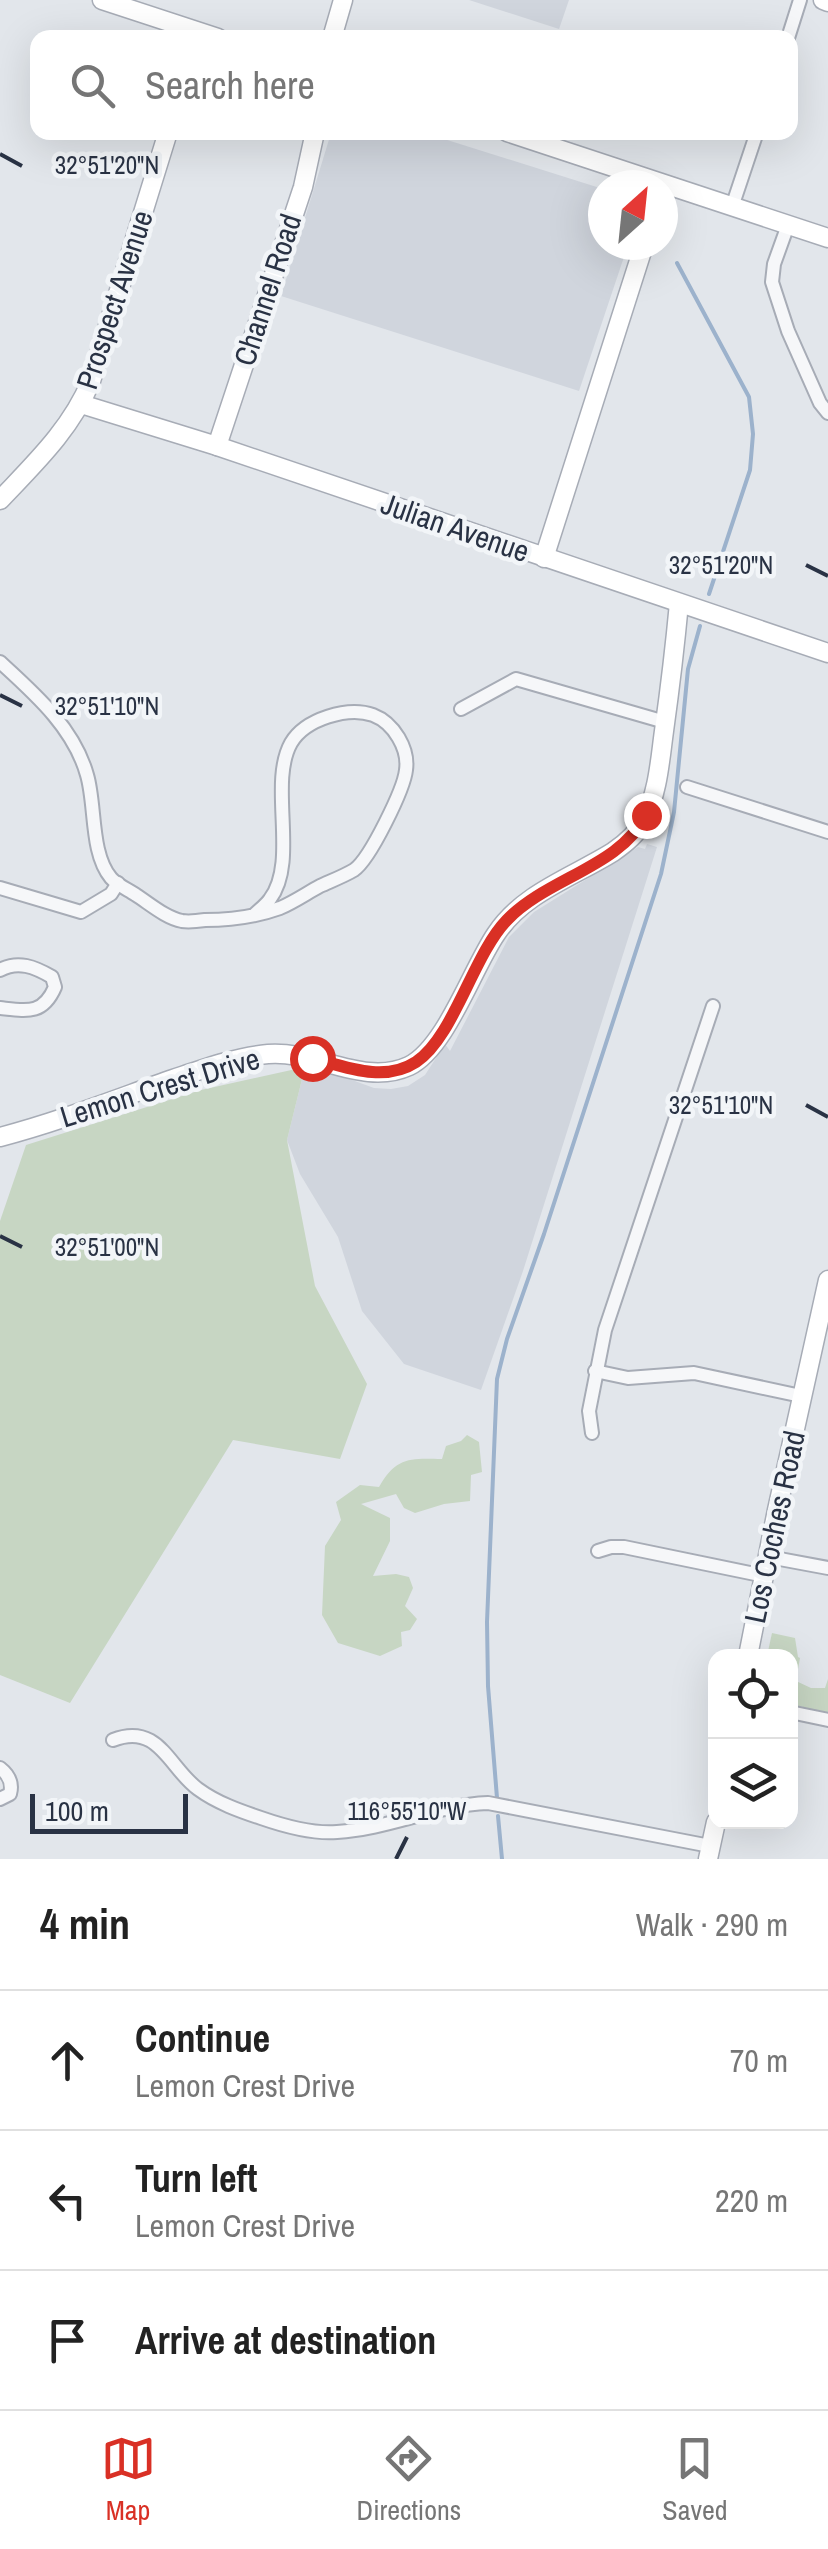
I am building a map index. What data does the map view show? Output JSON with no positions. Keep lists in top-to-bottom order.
{
  "streets": {
    "street": [
      "Channel Road",
      "Prospect Avenue",
      "Julian Avenue",
      "Lemon Crest Drive",
      "Los Coches Road"
    ]
  },
  "crossings": [
    ["Channel Road", "Julian Avenue"],
    ["Prospect Avenue", "Julian Avenue"],
    ["Julian Avenue", "Lemon Crest Drive"]
  ],
  "scale_bar": "100 m",
  "north": "top right",
  "page": {
    "search": "Search here",
    "scale": "100 m",
    "heading": ["4 min", "Walk · 290 m"],
    "list": [
      ["Continue", "Lemon Crest Drive", "70 m"],
      ["Turn left", "Lemon Crest Drive", "220 m"],
      "Arrive at destination"
    ],
    "nav": ["Map", "Directions", "Saved"]
  },
  "coordinates": [
    "32°51'20\"N",
    "32°51'10\"N",
    "32°51'00\"N",
    "116°55'10\"W"
  ]
}
